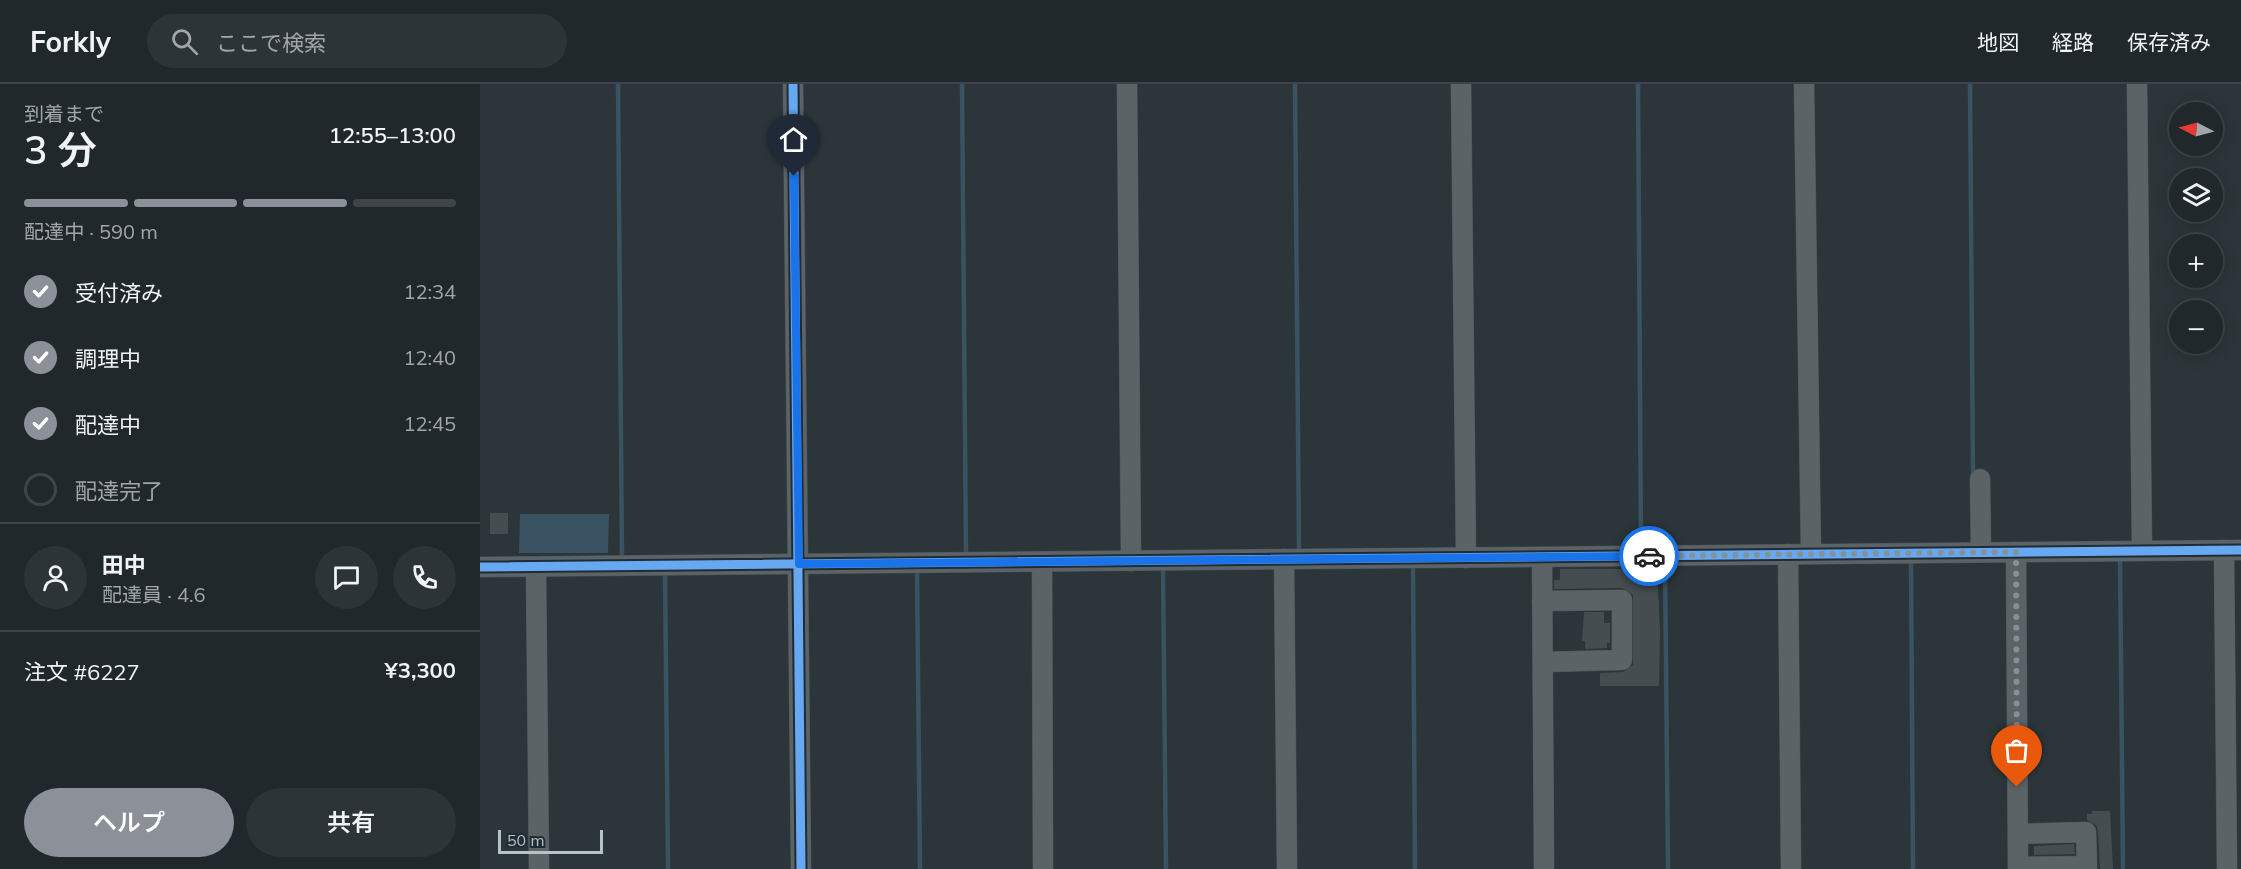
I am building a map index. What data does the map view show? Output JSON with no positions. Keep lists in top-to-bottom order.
{
  "scale_bar": "50 m",
  "north": "left",
  "page": {
    "header": "Forkly",
    "search": "ここで検索",
    "nav": ["地図", "経路", "保存済み"],
    "heading": ["3 分", "到着まで", "12:55–13:00"],
    "panel": [
      "田中",
      "配達員 · 4.6",
      "注文 #6227",
      "¥3,300"
    ],
    "map_buttons": ["+", "−"],
    "bar": "配達中 · 590 m",
    "list": [
      ["受付済み", "12:34"],
      ["調理中", "12:40"],
      ["配達中", "12:45"],
      "配達完了"
    ],
    "buttons": ["ヘルプ", "共有"],
    "scale": "50 m"
  }
}
